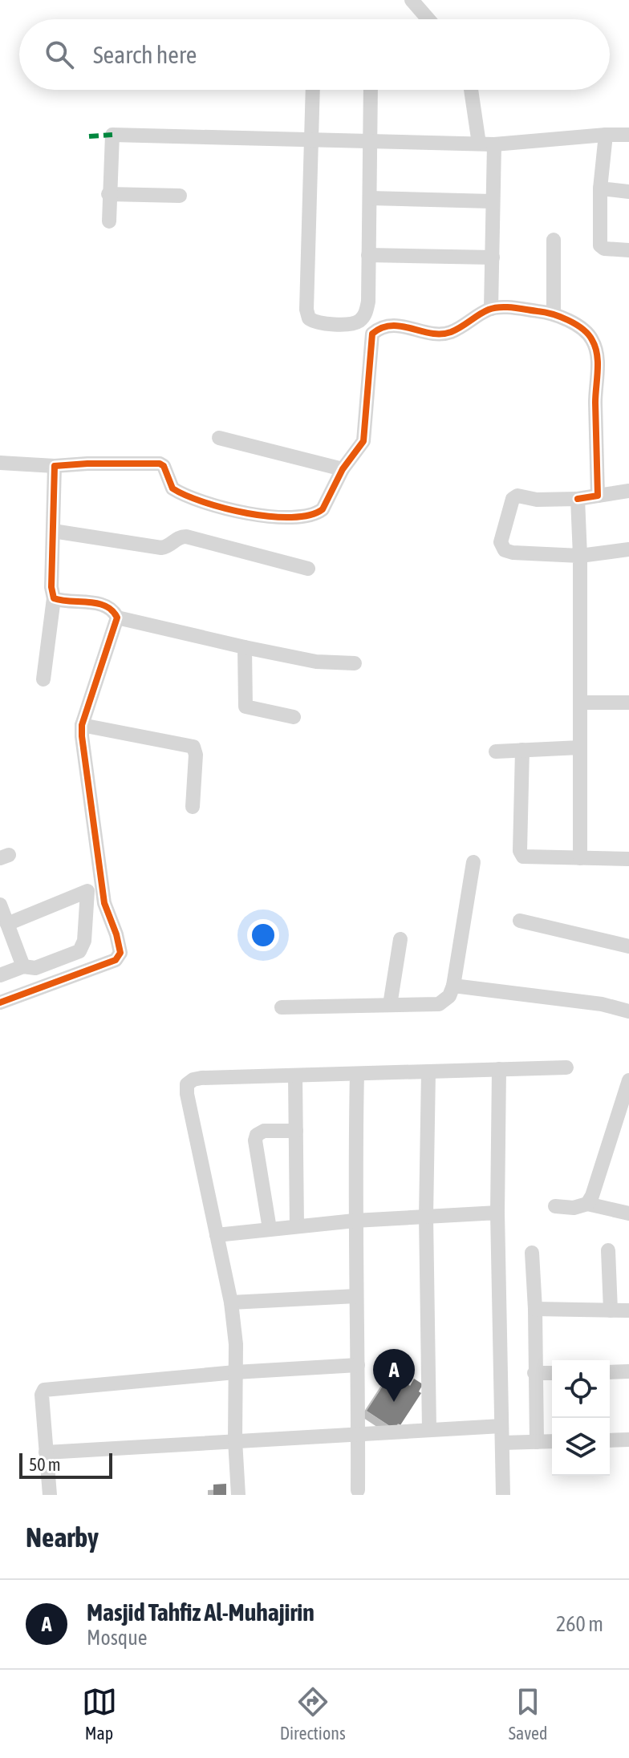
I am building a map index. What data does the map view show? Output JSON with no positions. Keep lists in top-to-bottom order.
{
  "scale_bar": "50 m",
  "page": {
    "search": "Search here",
    "pins": "A",
    "scale": "50 m",
    "heading": "Nearby",
    "list": [
      {
        "mark": "A",
        "name": "Masjid Tahfiz Al-Muhajirin",
        "note": "Mosque",
        "value": "260 m"
      }
    ],
    "nav": ["Map", "Directions", "Saved"]
  }
}
